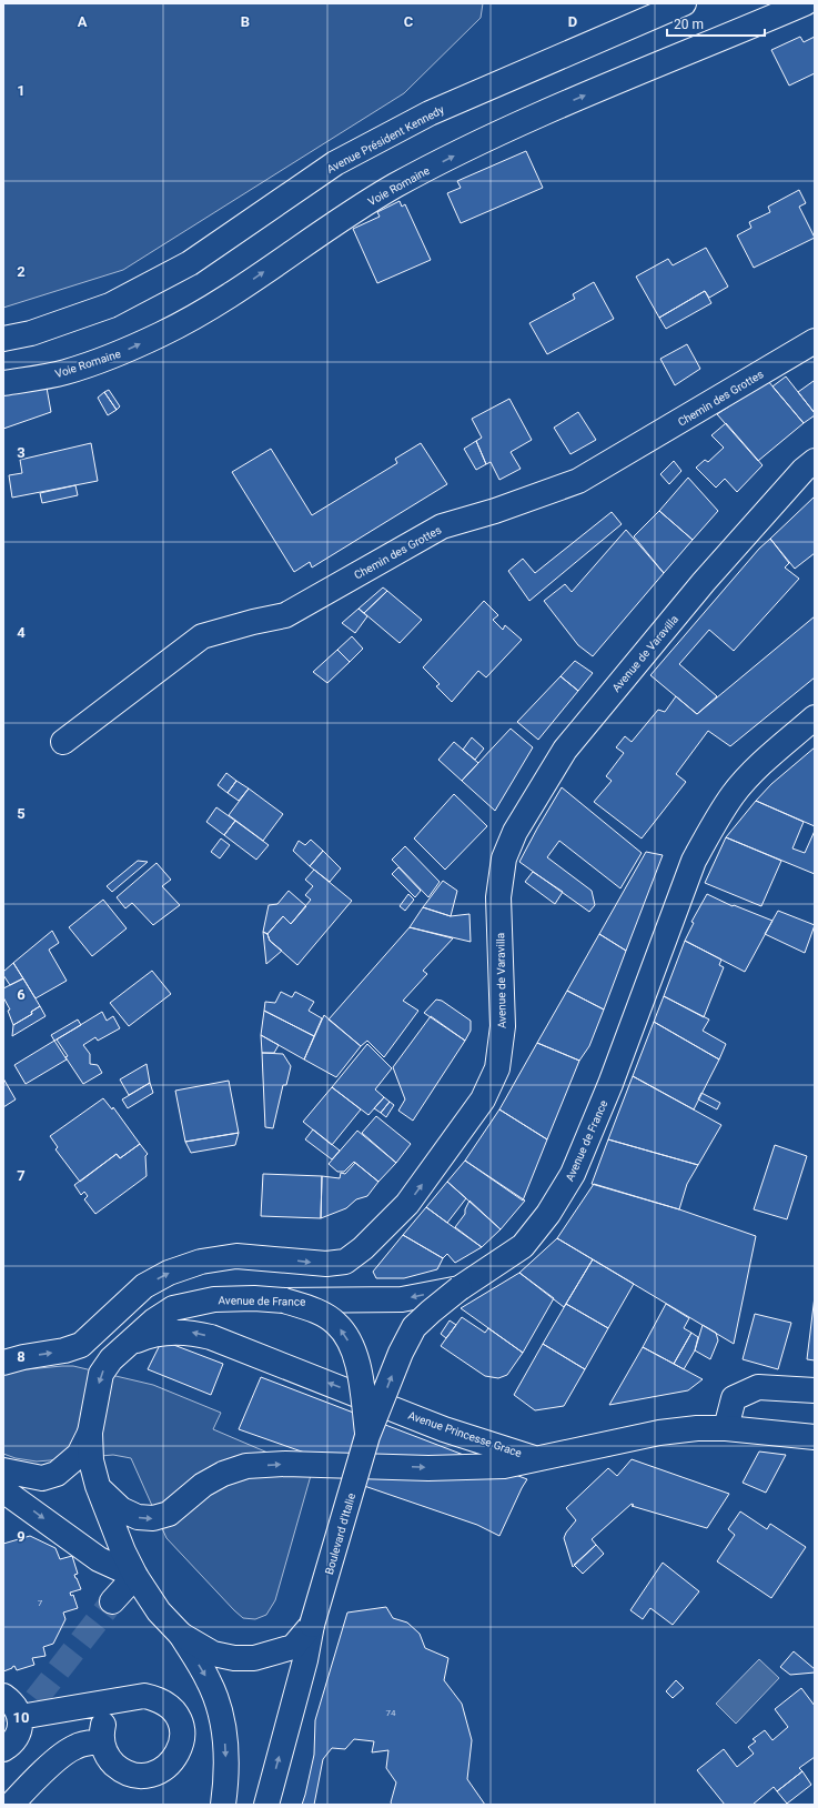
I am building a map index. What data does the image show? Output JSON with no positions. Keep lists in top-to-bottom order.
{
  "streets": {
    "main road": [
      "Avenue Président Kennedy",
      "Voie Romaine",
      "Chemin des Grottes",
      "Avenue de Varavilla",
      "Avenue de France",
      "Avenue Princesse Grace",
      "Boulevard d'Italie"
    ]
  },
  "crossings": [
    ["Avenue de France", "Avenue Princesse Grace"],
    ["Avenue de France", "Boulevard d'Italie"]
  ],
  "one_way": [
    "Voie Romaine",
    "Avenue de Varavilla",
    "Avenue Princesse Grace",
    "Boulevard d'Italie"
  ],
  "house_numbers": ["7", "74"],
  "scale_bar": "20 m",
  "grid": {
    "columns": [
      "A",
      "B",
      "C",
      "D"
    ],
    "rows": [
      "1",
      "2",
      "3",
      "4",
      "5",
      "6",
      "7",
      "8",
      "9",
      "10"
    ]
  }
}
